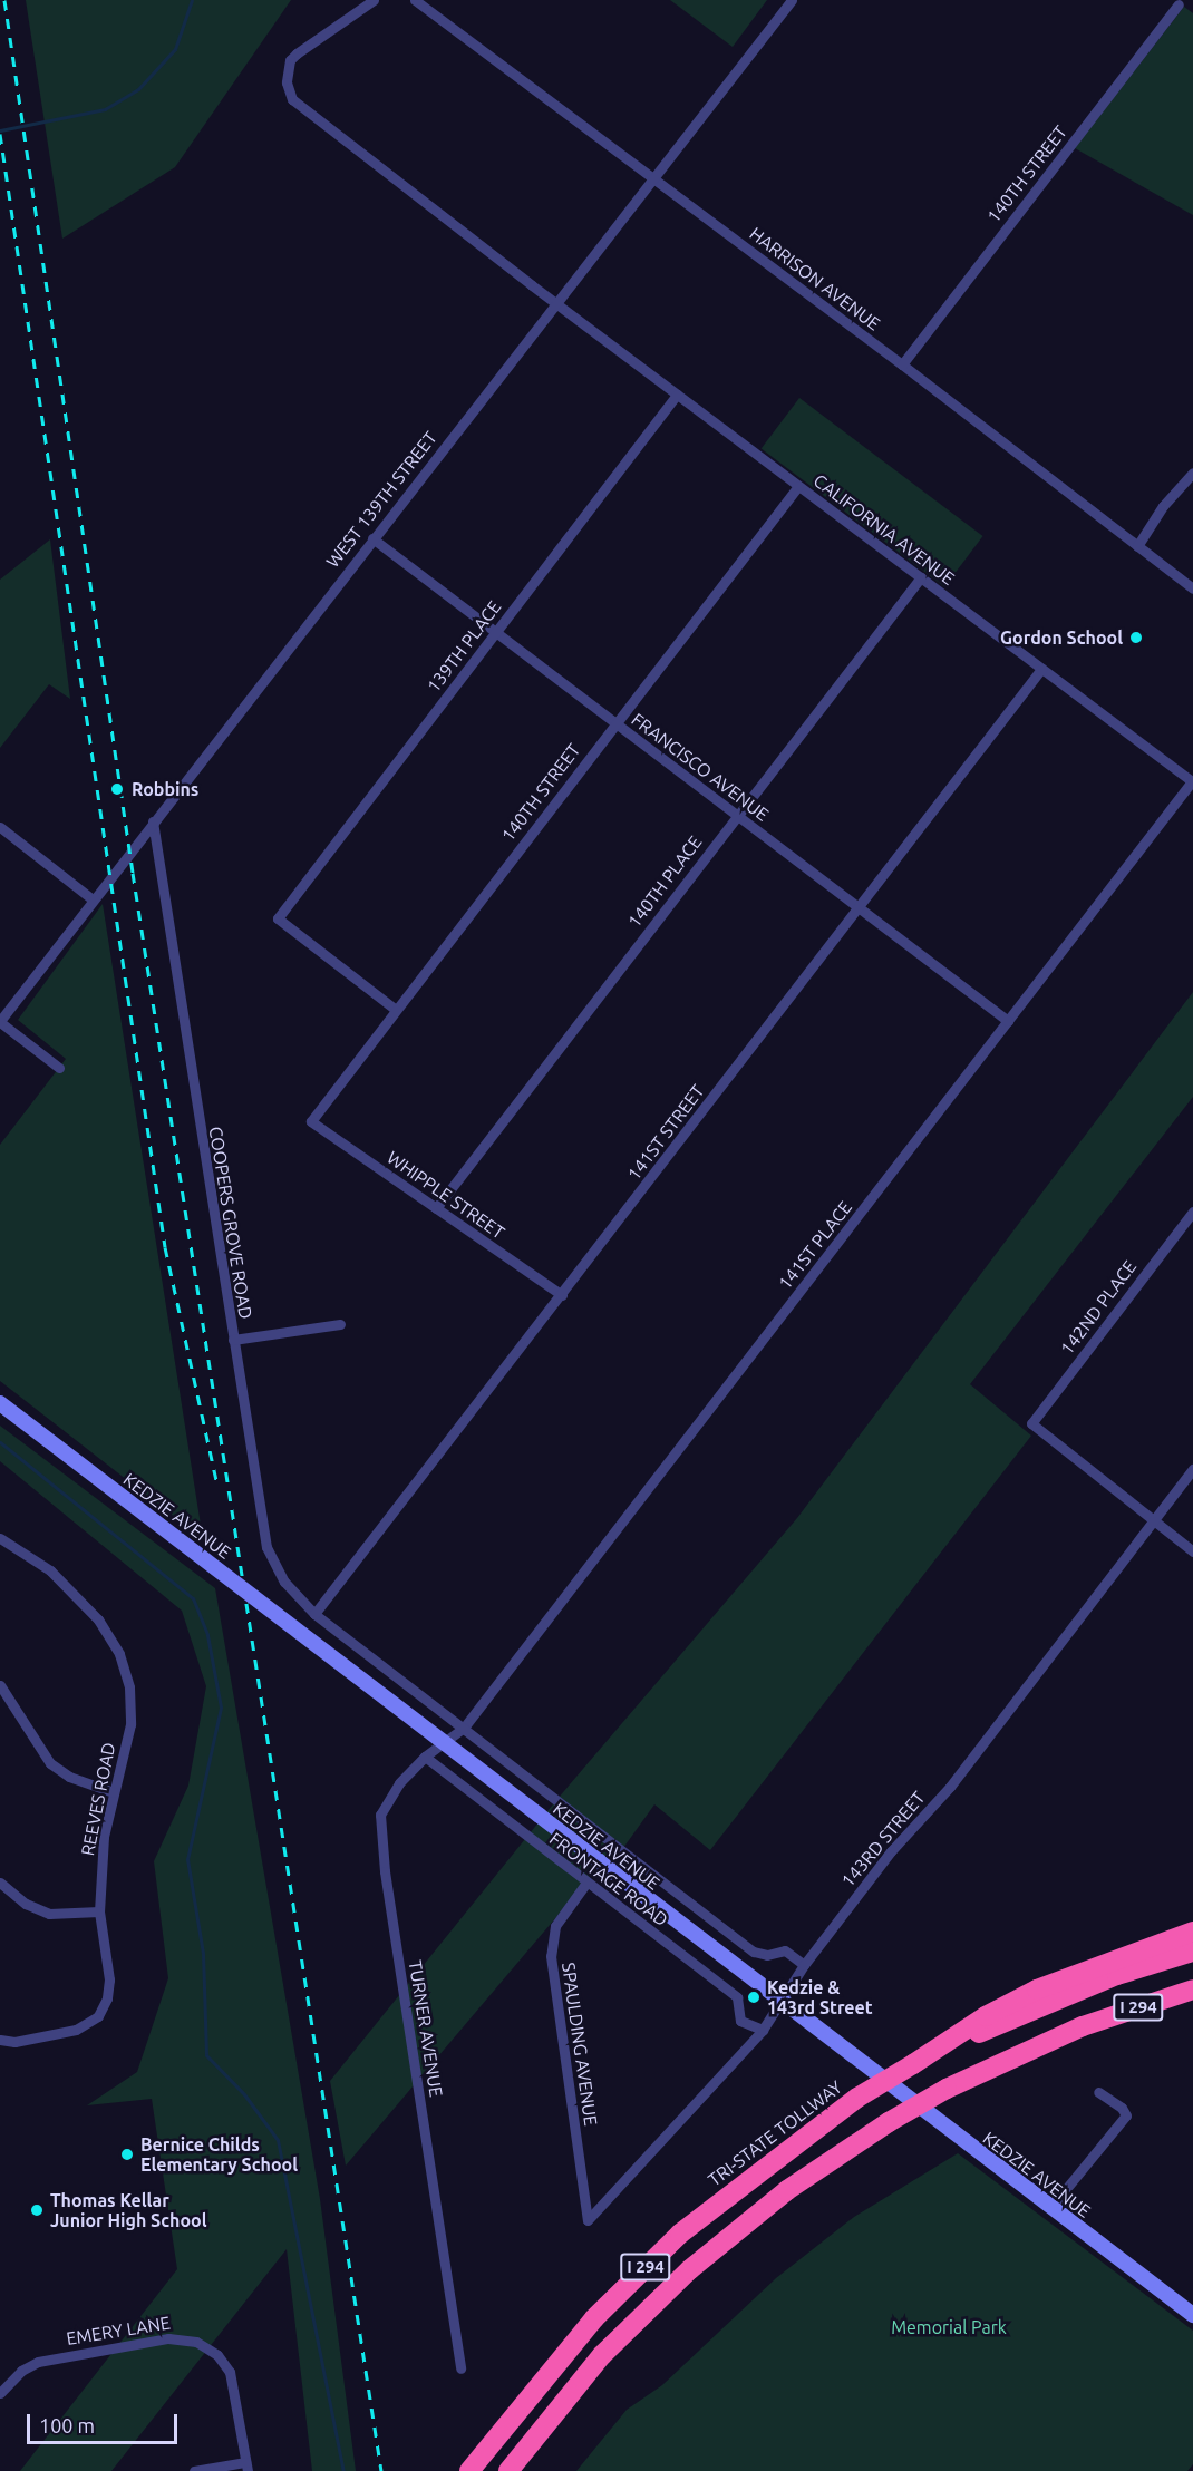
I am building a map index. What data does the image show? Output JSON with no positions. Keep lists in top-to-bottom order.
{
  "streets": {
    "highway": ["I 294", "TRI-STATE TOLLWAY"],
    "main road": ["KEDZIE AVENUE"],
    "street": [
      "140TH STREET",
      "HARRISON AVENUE",
      "WEST 139TH STREET",
      "CALIFORNIA AVENUE",
      "139TH PLACE",
      "FRANCISCO AVENUE",
      "140TH PLACE",
      "141ST STREET",
      "WHIPPLE STREET",
      "COOPERS GROVE ROAD",
      "141ST PLACE",
      "142ND PLACE",
      "REEVES ROAD",
      "143RD STREET",
      "FRONTAGE ROAD",
      "TURNER AVENUE",
      "SPAULDING AVENUE",
      "EMERY LANE"
    ]
  },
  "crossings": [
    ["140TH STREET", "HARRISON AVENUE"],
    ["140TH STREET", "CALIFORNIA AVENUE"],
    ["140TH STREET", "139TH PLACE"],
    ["140TH STREET", "FRANCISCO AVENUE"],
    ["140TH STREET", "WHIPPLE STREET"],
    ["HARRISON AVENUE", "WEST 139TH STREET"],
    ["WEST 139TH STREET", "CALIFORNIA AVENUE"],
    ["WEST 139TH STREET", "FRANCISCO AVENUE"],
    ["WEST 139TH STREET", "COOPERS GROVE ROAD"],
    ["CALIFORNIA AVENUE", "139TH PLACE"],
    ["CALIFORNIA AVENUE", "140TH PLACE"],
    ["CALIFORNIA AVENUE", "141ST STREET"],
    ["CALIFORNIA AVENUE", "141ST PLACE"],
    ["139TH PLACE", "FRANCISCO AVENUE"],
    ["FRANCISCO AVENUE", "140TH PLACE"],
    ["FRANCISCO AVENUE", "141ST STREET"],
    ["FRANCISCO AVENUE", "141ST PLACE"],
    ["140TH PLACE", "WHIPPLE STREET"],
    ["141ST STREET", "WHIPPLE STREET"],
    ["141ST STREET", "COOPERS GROVE ROAD"],
    ["COOPERS GROVE ROAD", "141ST PLACE"],
    ["COOPERS GROVE ROAD", "143RD STREET"],
    ["COOPERS GROVE ROAD", "TURNER AVENUE"],
    ["141ST PLACE", "TURNER AVENUE"],
    ["142ND PLACE", "143RD STREET"],
    ["KEDZIE AVENUE", "143RD STREET"],
    ["143RD STREET", "FRONTAGE ROAD"],
    ["143RD STREET", "SPAULDING AVENUE"],
    ["FRONTAGE ROAD", "TURNER AVENUE"],
    ["FRONTAGE ROAD", "SPAULDING AVENUE"]
  ],
  "parks": ["Memorial Park"],
  "places": [
    "Gordon School",
    "Robbins",
    "Kedzie & 143rd Street",
    "Bernice Childs Elementary School",
    "Thomas Kellar Junior High School"
  ],
  "scale_bar": "100 m"
}
